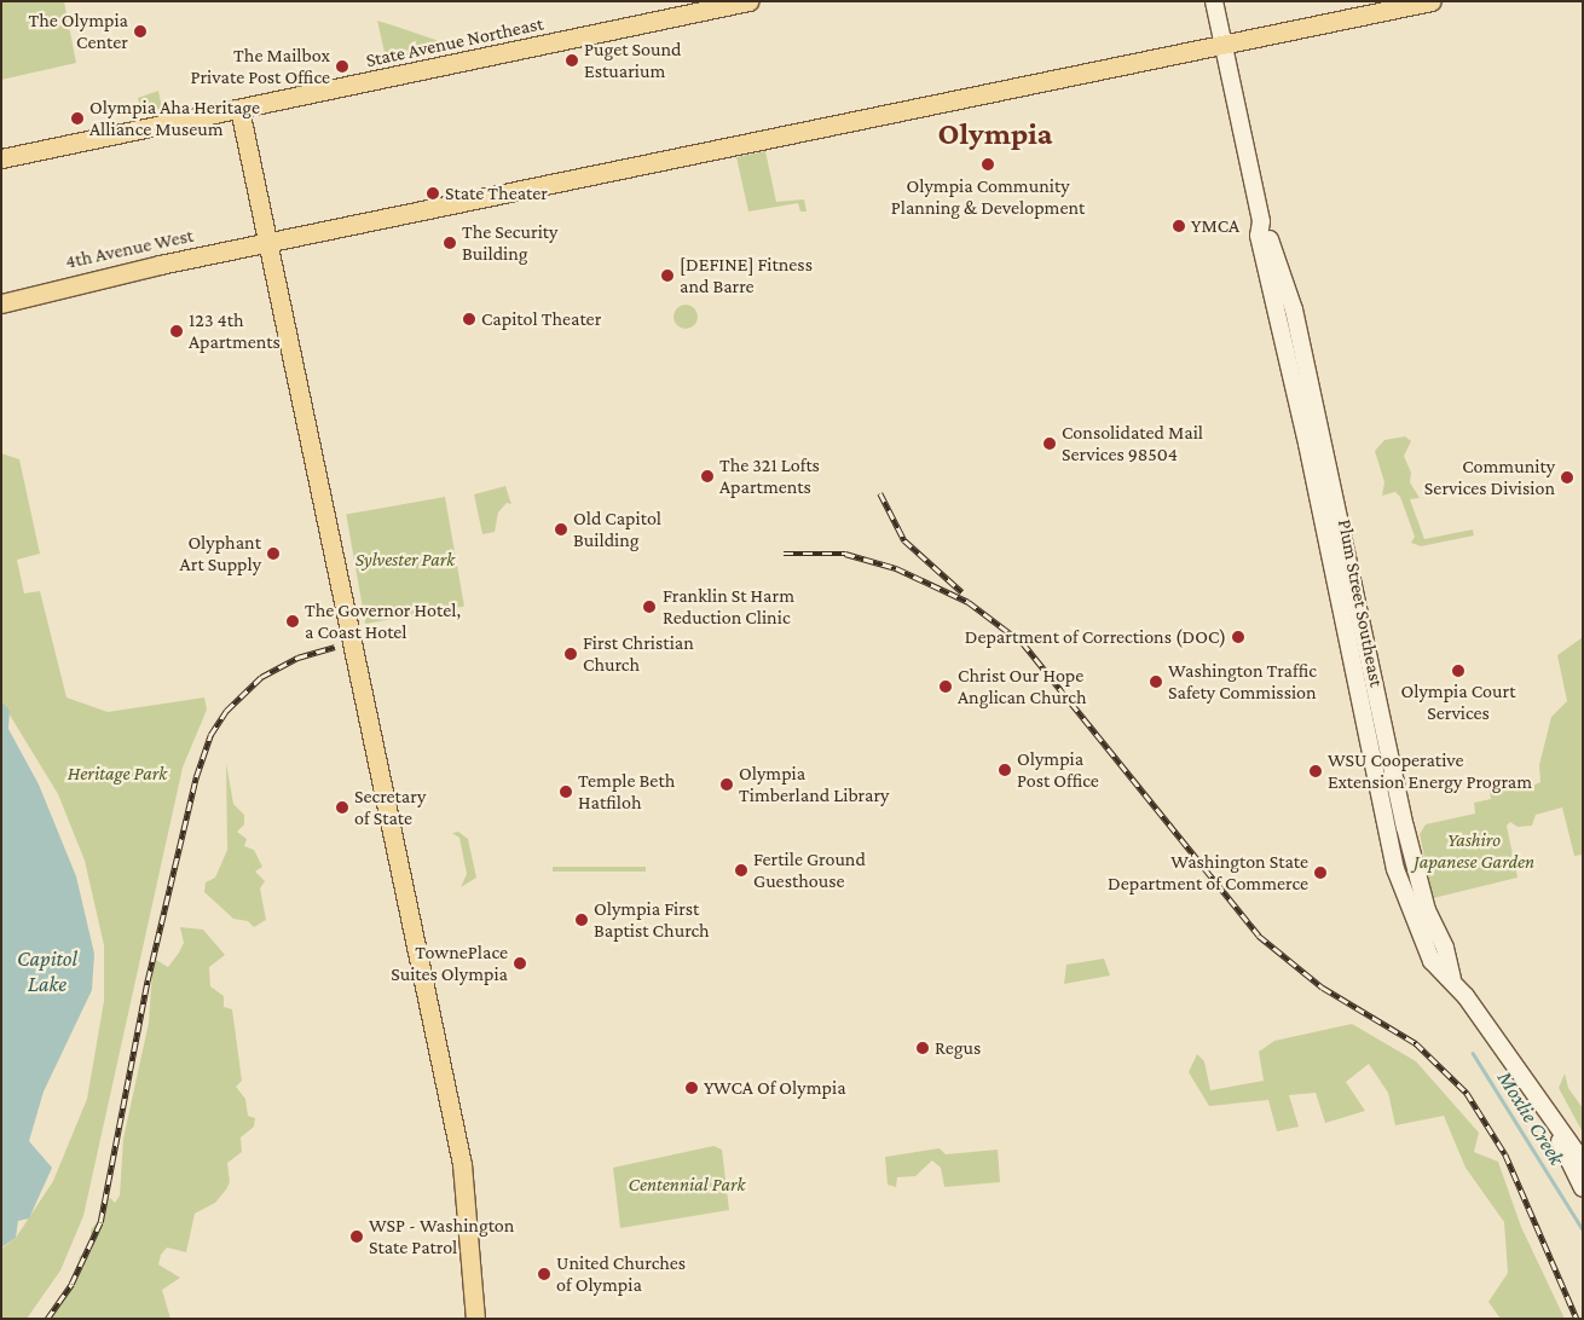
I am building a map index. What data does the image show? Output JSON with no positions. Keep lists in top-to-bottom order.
{
  "streets": {
    "main road": ["State Avenue Northeast", "4th Avenue West", "Plum Street Southeast"]
  },
  "crossings": [
    ["4th Avenue West", "Plum Street Southeast"]
  ],
  "districts": ["Olympia"],
  "water": ["Capitol Lake", "Moxlie Creek"],
  "parks": [
    "Sylvester Park",
    "Heritage Park",
    "Yashiro Japanese Garden",
    "Centennial Park"
  ],
  "places": [
    "The Olympia Center",
    "Puget Sound Estuarium",
    "The Mailbox Private Post Office",
    "Olympia Aha Heritage Alliance Museum",
    "Olympia Community Planning & Development",
    "State Theater",
    "YMCA",
    "The Security Building",
    "[DEFINE] Fitness and Barre",
    "Capitol Theater",
    "123 4th Apartments",
    "Consolidated Mail Services 98504",
    "The 321 Lofts Apartments",
    "Community Services Division",
    "Old Capitol Building",
    "Olyphant Art Supply",
    "Franklin St Harm Reduction Clinic",
    "The Governor Hotel, a Coast Hotel",
    "Department of Corrections (DOC)",
    "First Christian Church",
    "Olympia Court Services",
    "Washington Traffic Safety Commission",
    "Christ Our Hope Anglican Church",
    "Olympia Post Office",
    "WSU Cooperative Extension Energy Program",
    "Olympia Timberland Library",
    "Temple Beth Hatfiloh",
    "Secretary of State",
    "Fertile Ground Guesthouse",
    "Washington State Department of Commerce",
    "Olympia First Baptist Church",
    "TownePlace Suites Olympia",
    "Regus",
    "YWCA Of Olympia",
    "WSP - Washington State Patrol",
    "United Churches of Olympia"
  ]
}
